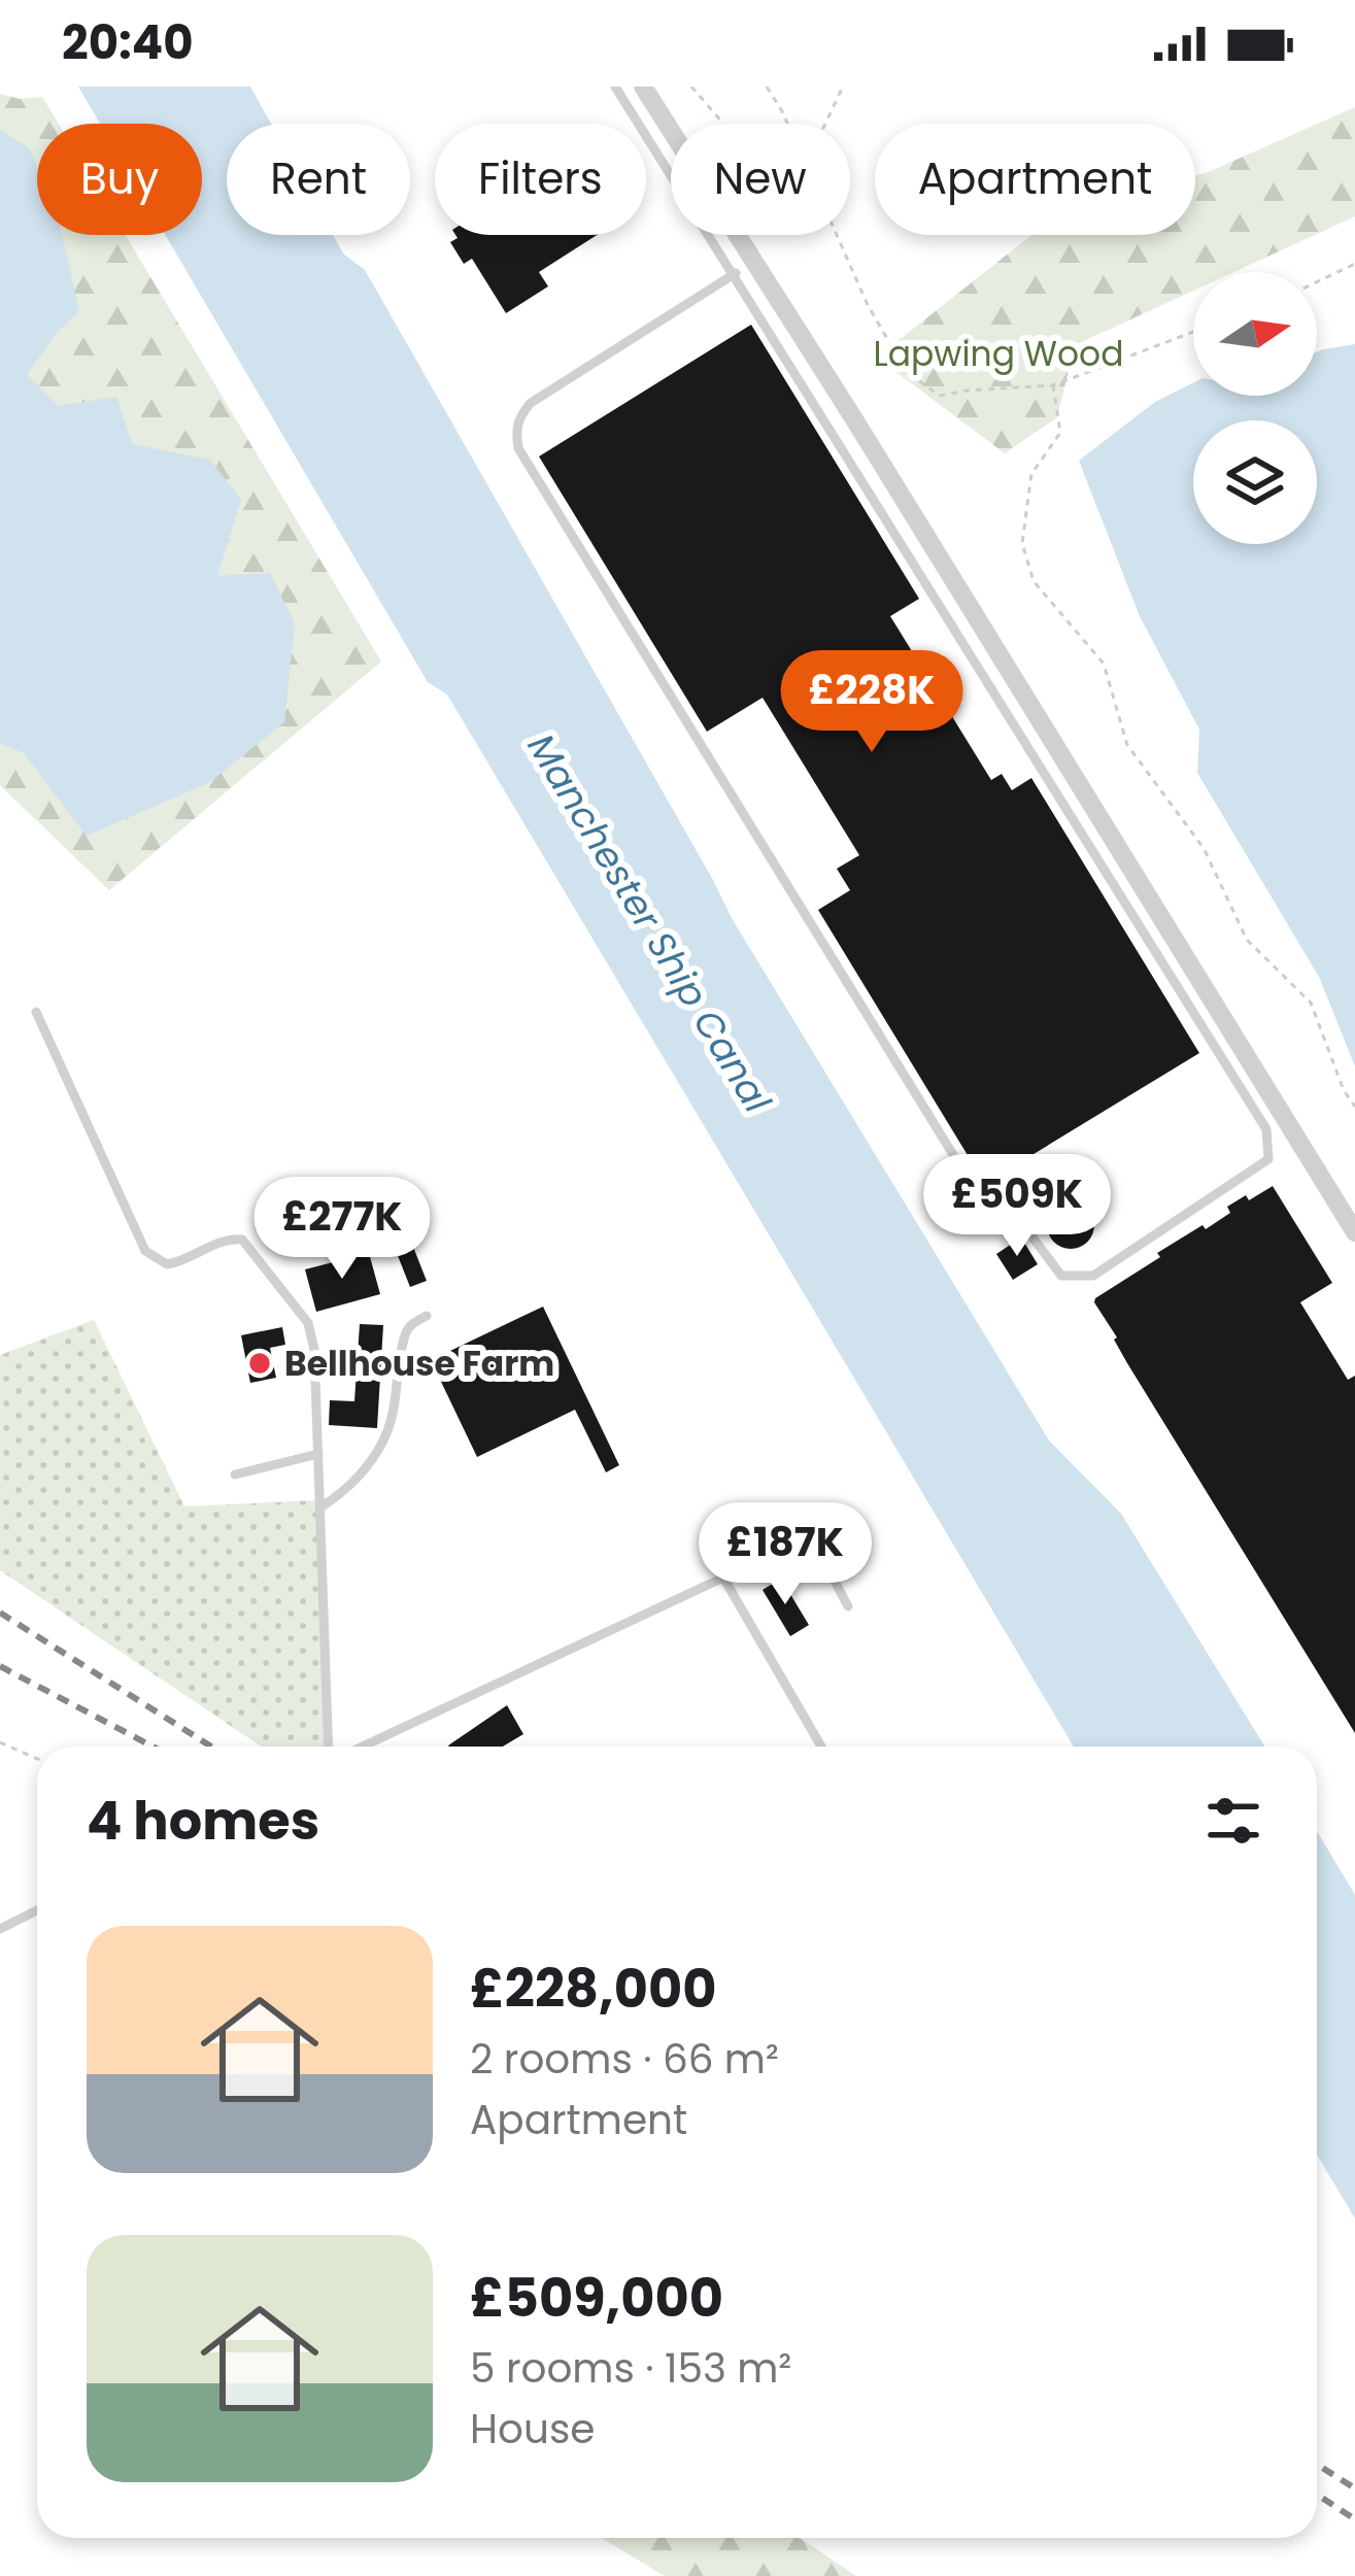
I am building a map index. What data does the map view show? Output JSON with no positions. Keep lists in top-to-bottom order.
{
  "water": ["Manchester Ship Canal"],
  "parks": ["Lapwing Wood"],
  "places": ["Bellhouse Farm"],
  "north": "right",
  "page": {
    "status": "20:40",
    "chip": [
      "Buy",
      "Rent",
      "Filters",
      "New",
      "Apartment"
    ],
    "price": [
      "£228K",
      "£509K",
      "£277K",
      "£187K"
    ],
    "heading": "4 homes",
    "list": [
      {
        "name": "£228,000",
        "note": "2 rooms · 66 m² · Apartment"
      },
      {
        "name": "£509,000",
        "note": "5 rooms · 153 m² · House"
      }
    ]
  }
}
